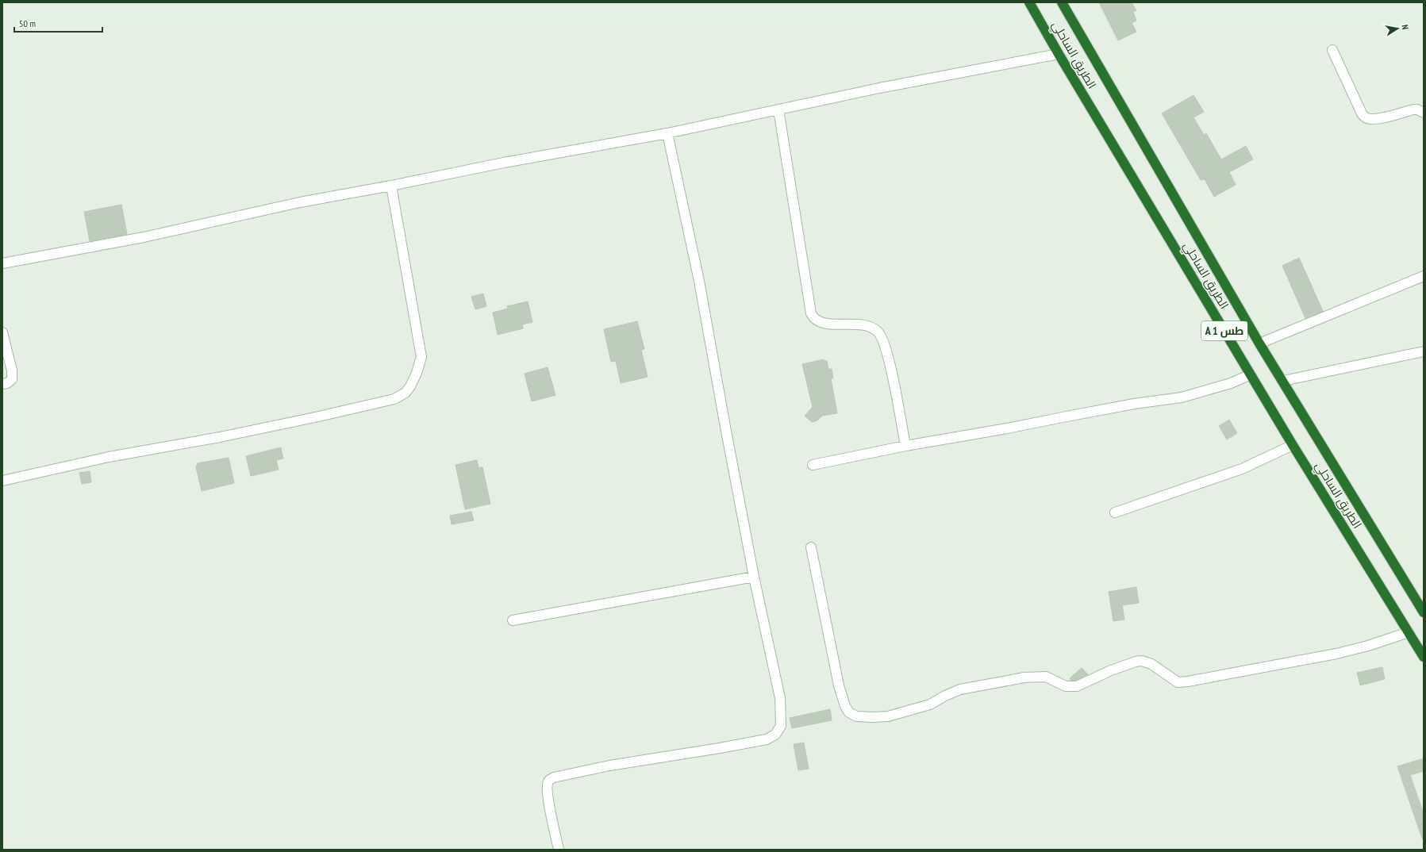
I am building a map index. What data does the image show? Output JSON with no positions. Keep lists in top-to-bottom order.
{
  "streets": {
    "highway": ["الطريق الساحلي", "A 1 طس"]
  },
  "scale_bar": "50 m",
  "north": "right"
}
